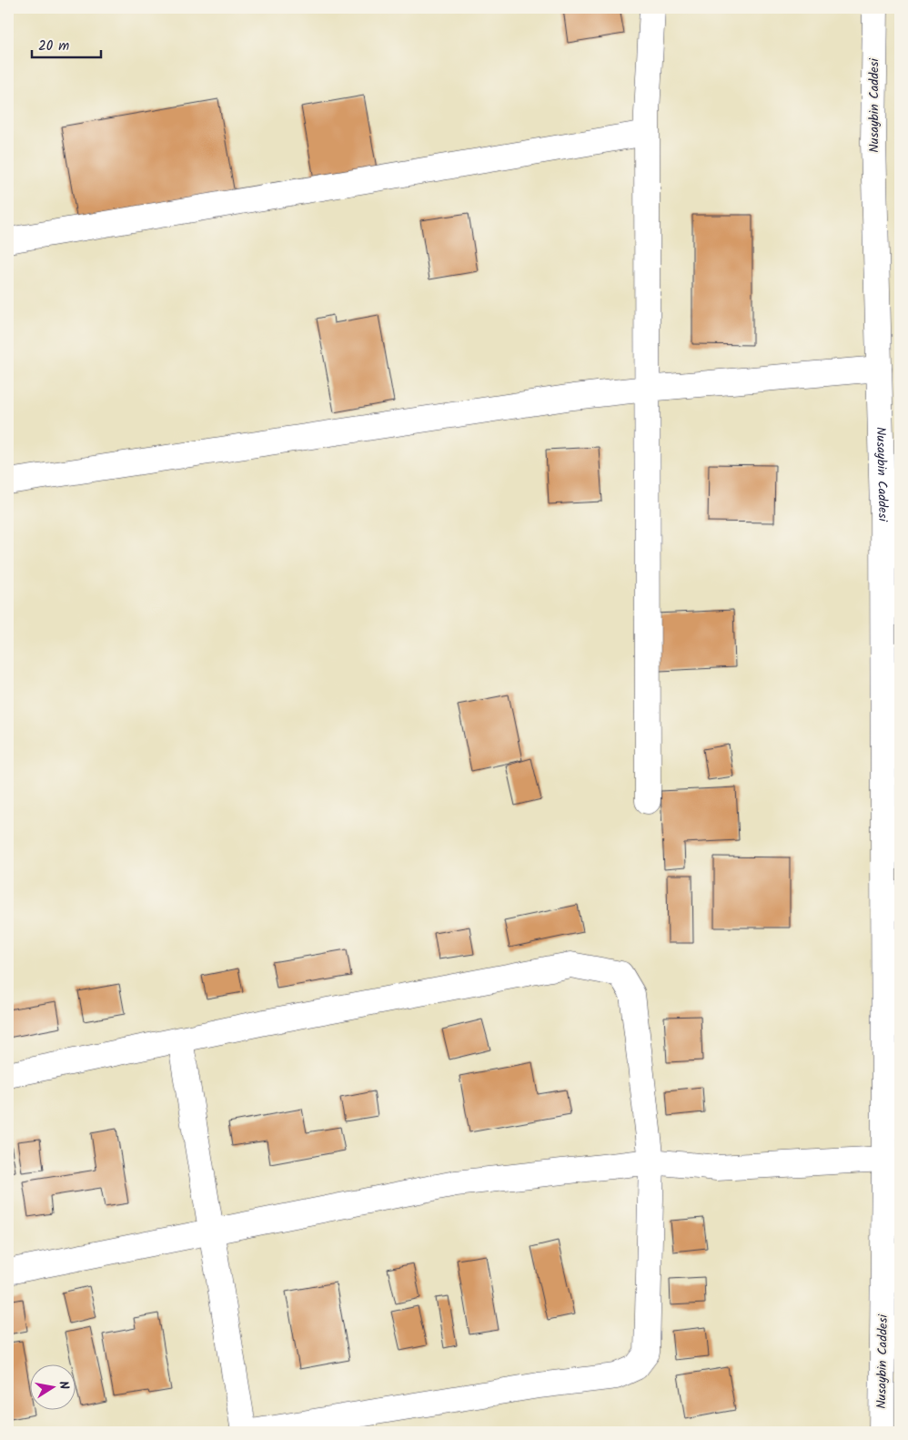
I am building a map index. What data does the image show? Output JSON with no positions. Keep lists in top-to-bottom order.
{
  "streets": {
    "main road": ["Nusaybin Caddesi"]
  },
  "scale_bar": "20 m",
  "north": "right"
}
